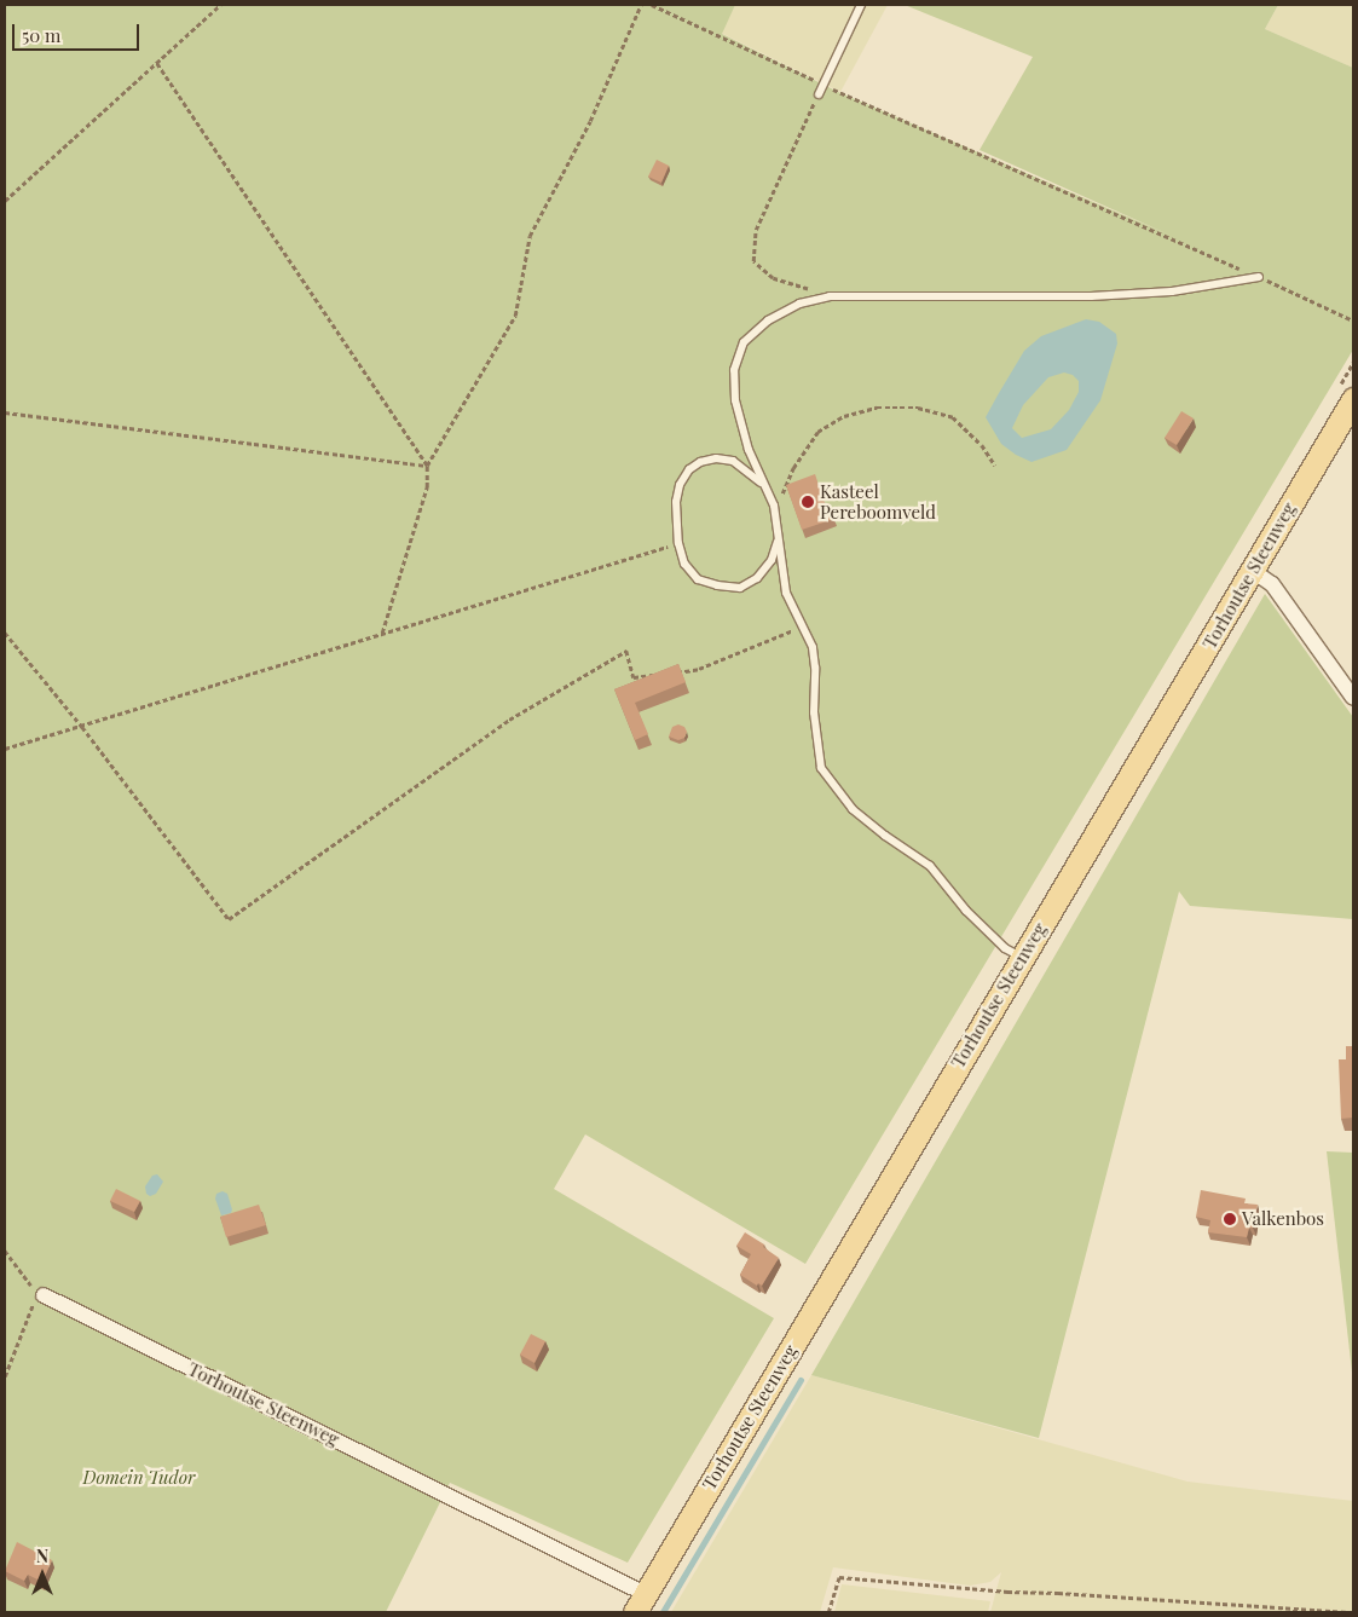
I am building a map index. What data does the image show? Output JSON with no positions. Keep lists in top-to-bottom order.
{
  "streets": {
    "main road": ["Torhoutse Steenweg"]
  },
  "parks": ["Domein Tudor"],
  "places": ["Kasteel Pereboomveld", "Valkenbos"],
  "scale_bar": "50 m",
  "north": "top"
}
